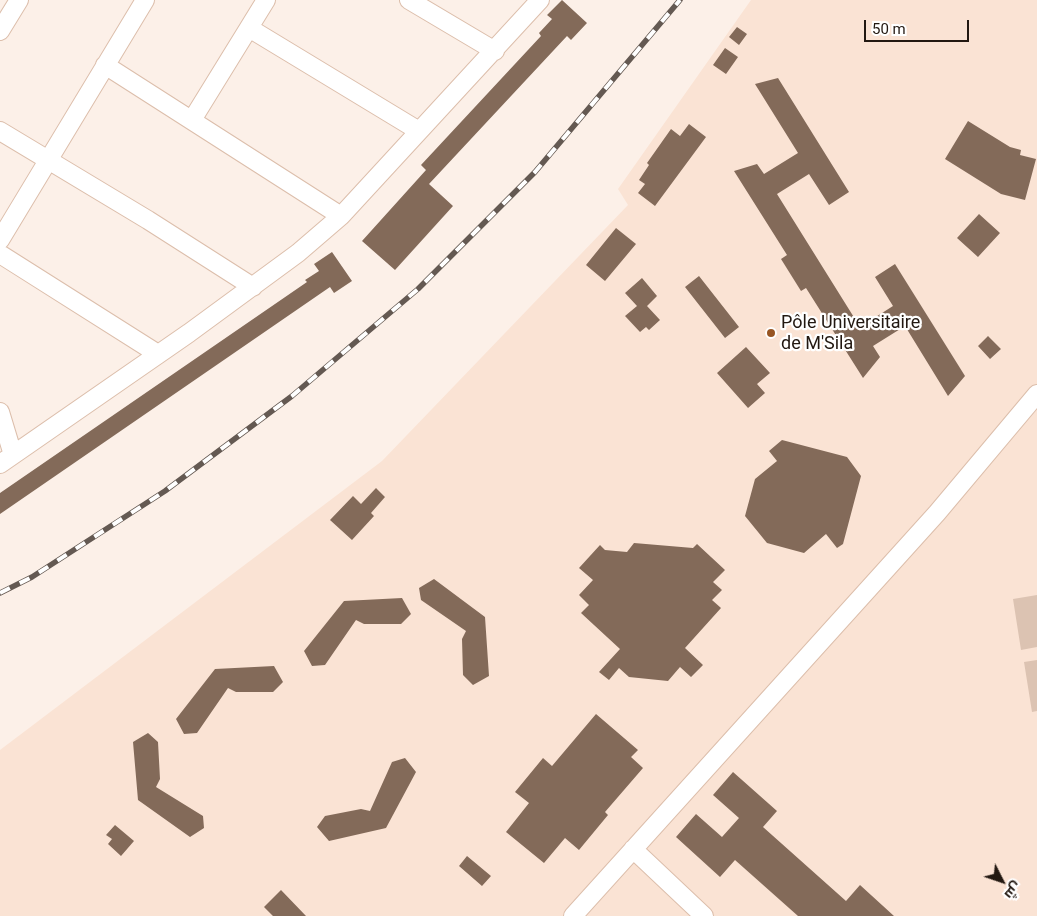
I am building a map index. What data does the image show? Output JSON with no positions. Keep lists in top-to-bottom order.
{
  "places": ["Pôle Universitaire de M'Sila"],
  "scale_bar": "50 m",
  "north": "bottom right"
}
